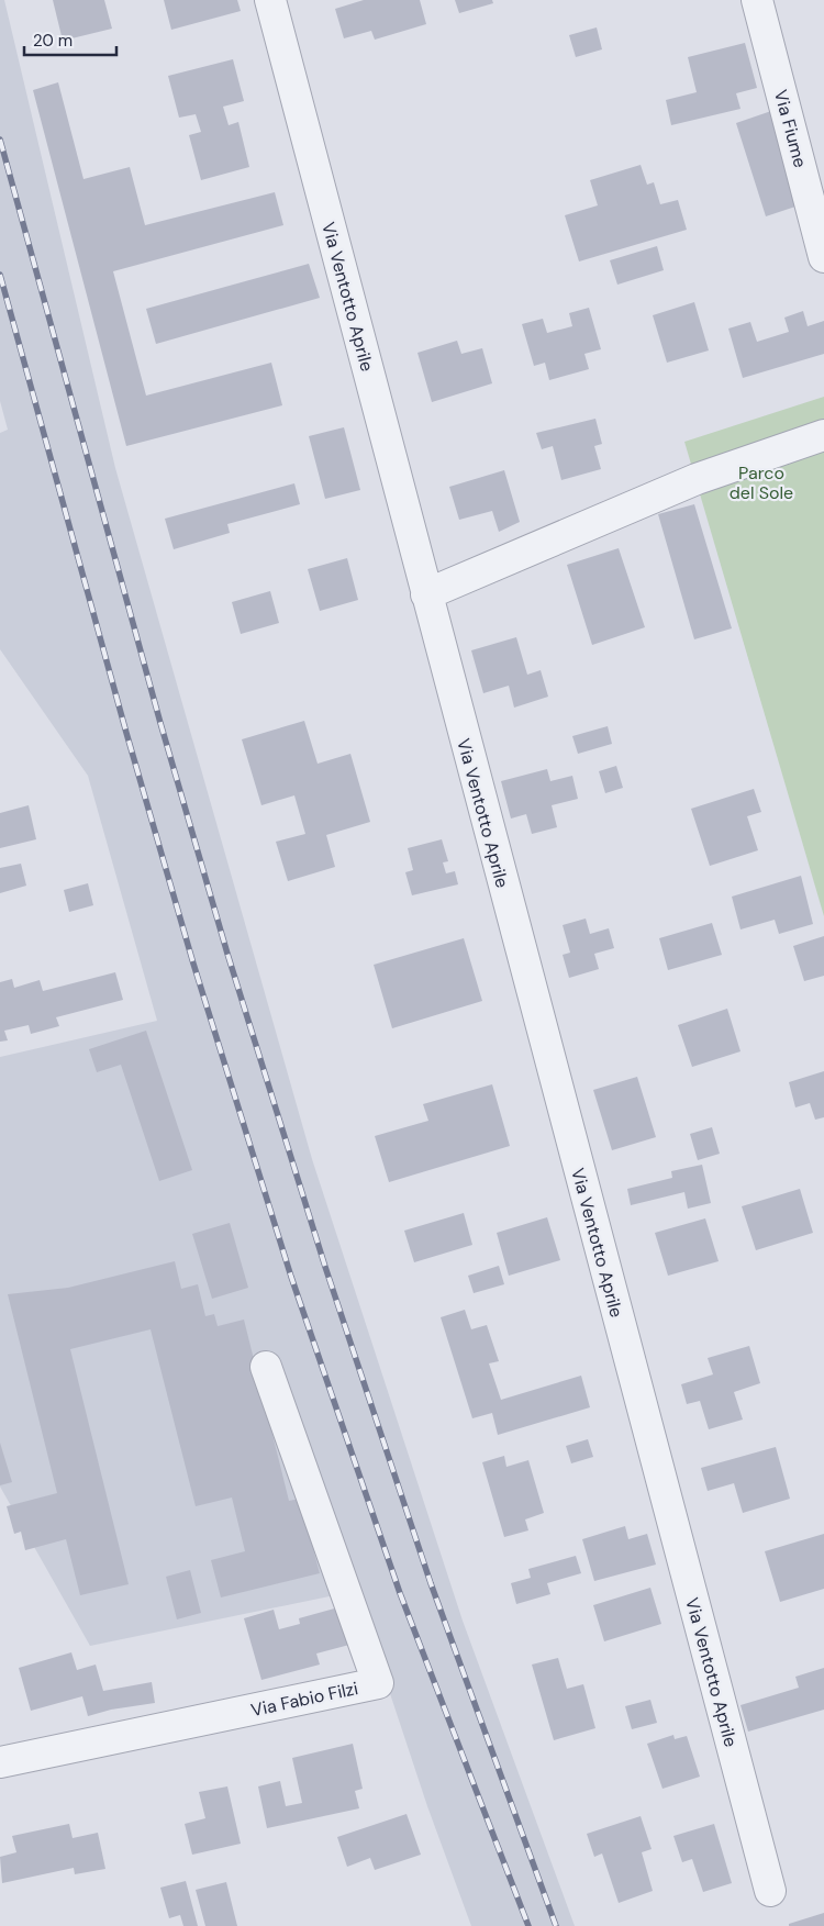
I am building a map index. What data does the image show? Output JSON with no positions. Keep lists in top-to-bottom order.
{
  "streets": {
    "street": ["Via Fiume", "Via Ventotto Aprile", "Via Fabio Filzi"]
  },
  "parks": ["Parco del Sole"],
  "scale_bar": "20 m"
}
